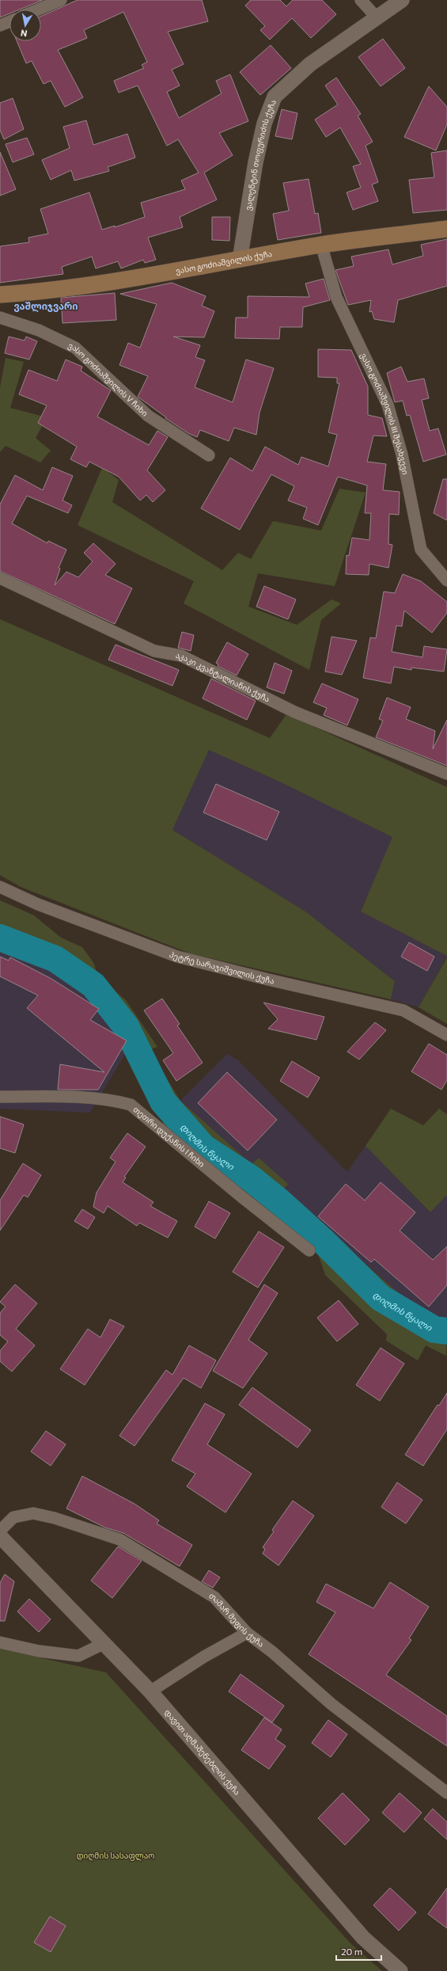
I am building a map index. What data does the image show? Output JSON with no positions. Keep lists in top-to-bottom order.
{
  "streets": {
    "main road": ["ვასო გოძიაშვილის ქუჩა"],
    "street": [
      "ვალენტინ თოფურიძის ქუჩა",
      "ვასო გოძიაშვილის V ჩიხი",
      "ვასო გოძიაშვილის III შესახვევი",
      "აკაკი კვანტალიანის ქუჩა",
      "პეტრე სარაჯიშვილის ქუჩა",
      "თეთრი დუქანის I ჩიხი",
      "თამარ მეფის ქუჩა",
      "დავით აღმაშენებლის ქუჩა"
    ]
  },
  "crossings": [
    ["ვალენტინ თოფურიძის ქუჩა", "ვასო გოძიაშვილის ქუჩა"],
    ["ვასო გოძიაშვილის ქუჩა", "ვასო გოძიაშვილის III შესახვევი"]
  ],
  "districts": ["ვაშლიჯვარი"],
  "water": ["დიღმის წყალი"],
  "parks": ["დიღმის სასაფლაო"],
  "scale_bar": "20 m",
  "north": "bottom"
}
